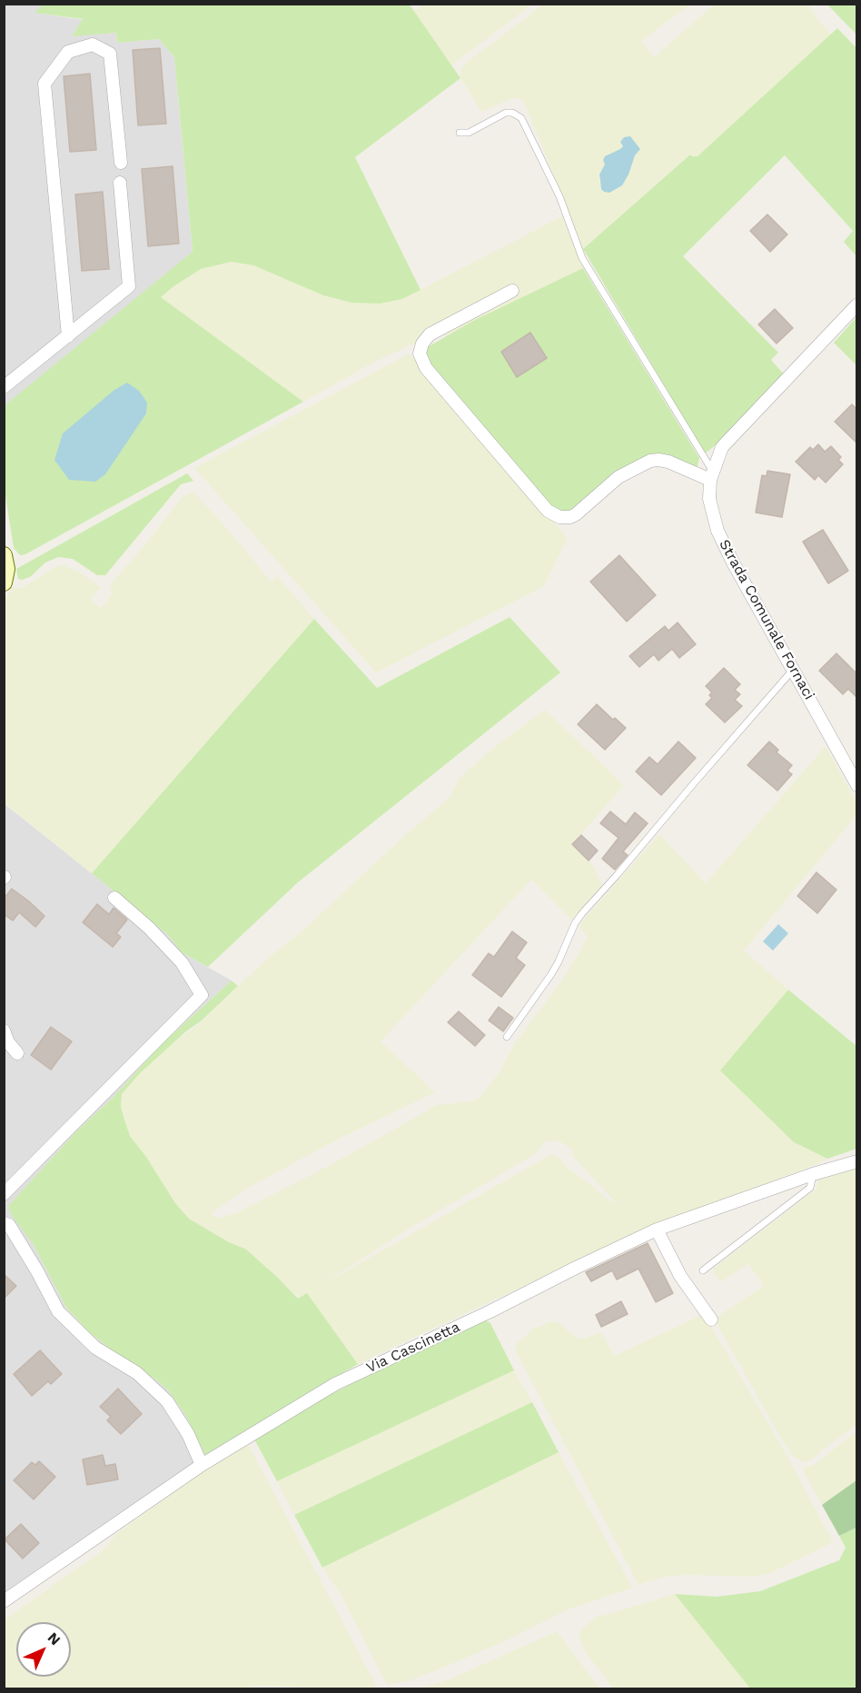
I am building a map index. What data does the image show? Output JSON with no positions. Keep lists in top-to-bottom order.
{
  "streets": {
    "street": ["Strada Comunale Fornaci", "Via Cascinetta"]
  },
  "north": "top right"
}
